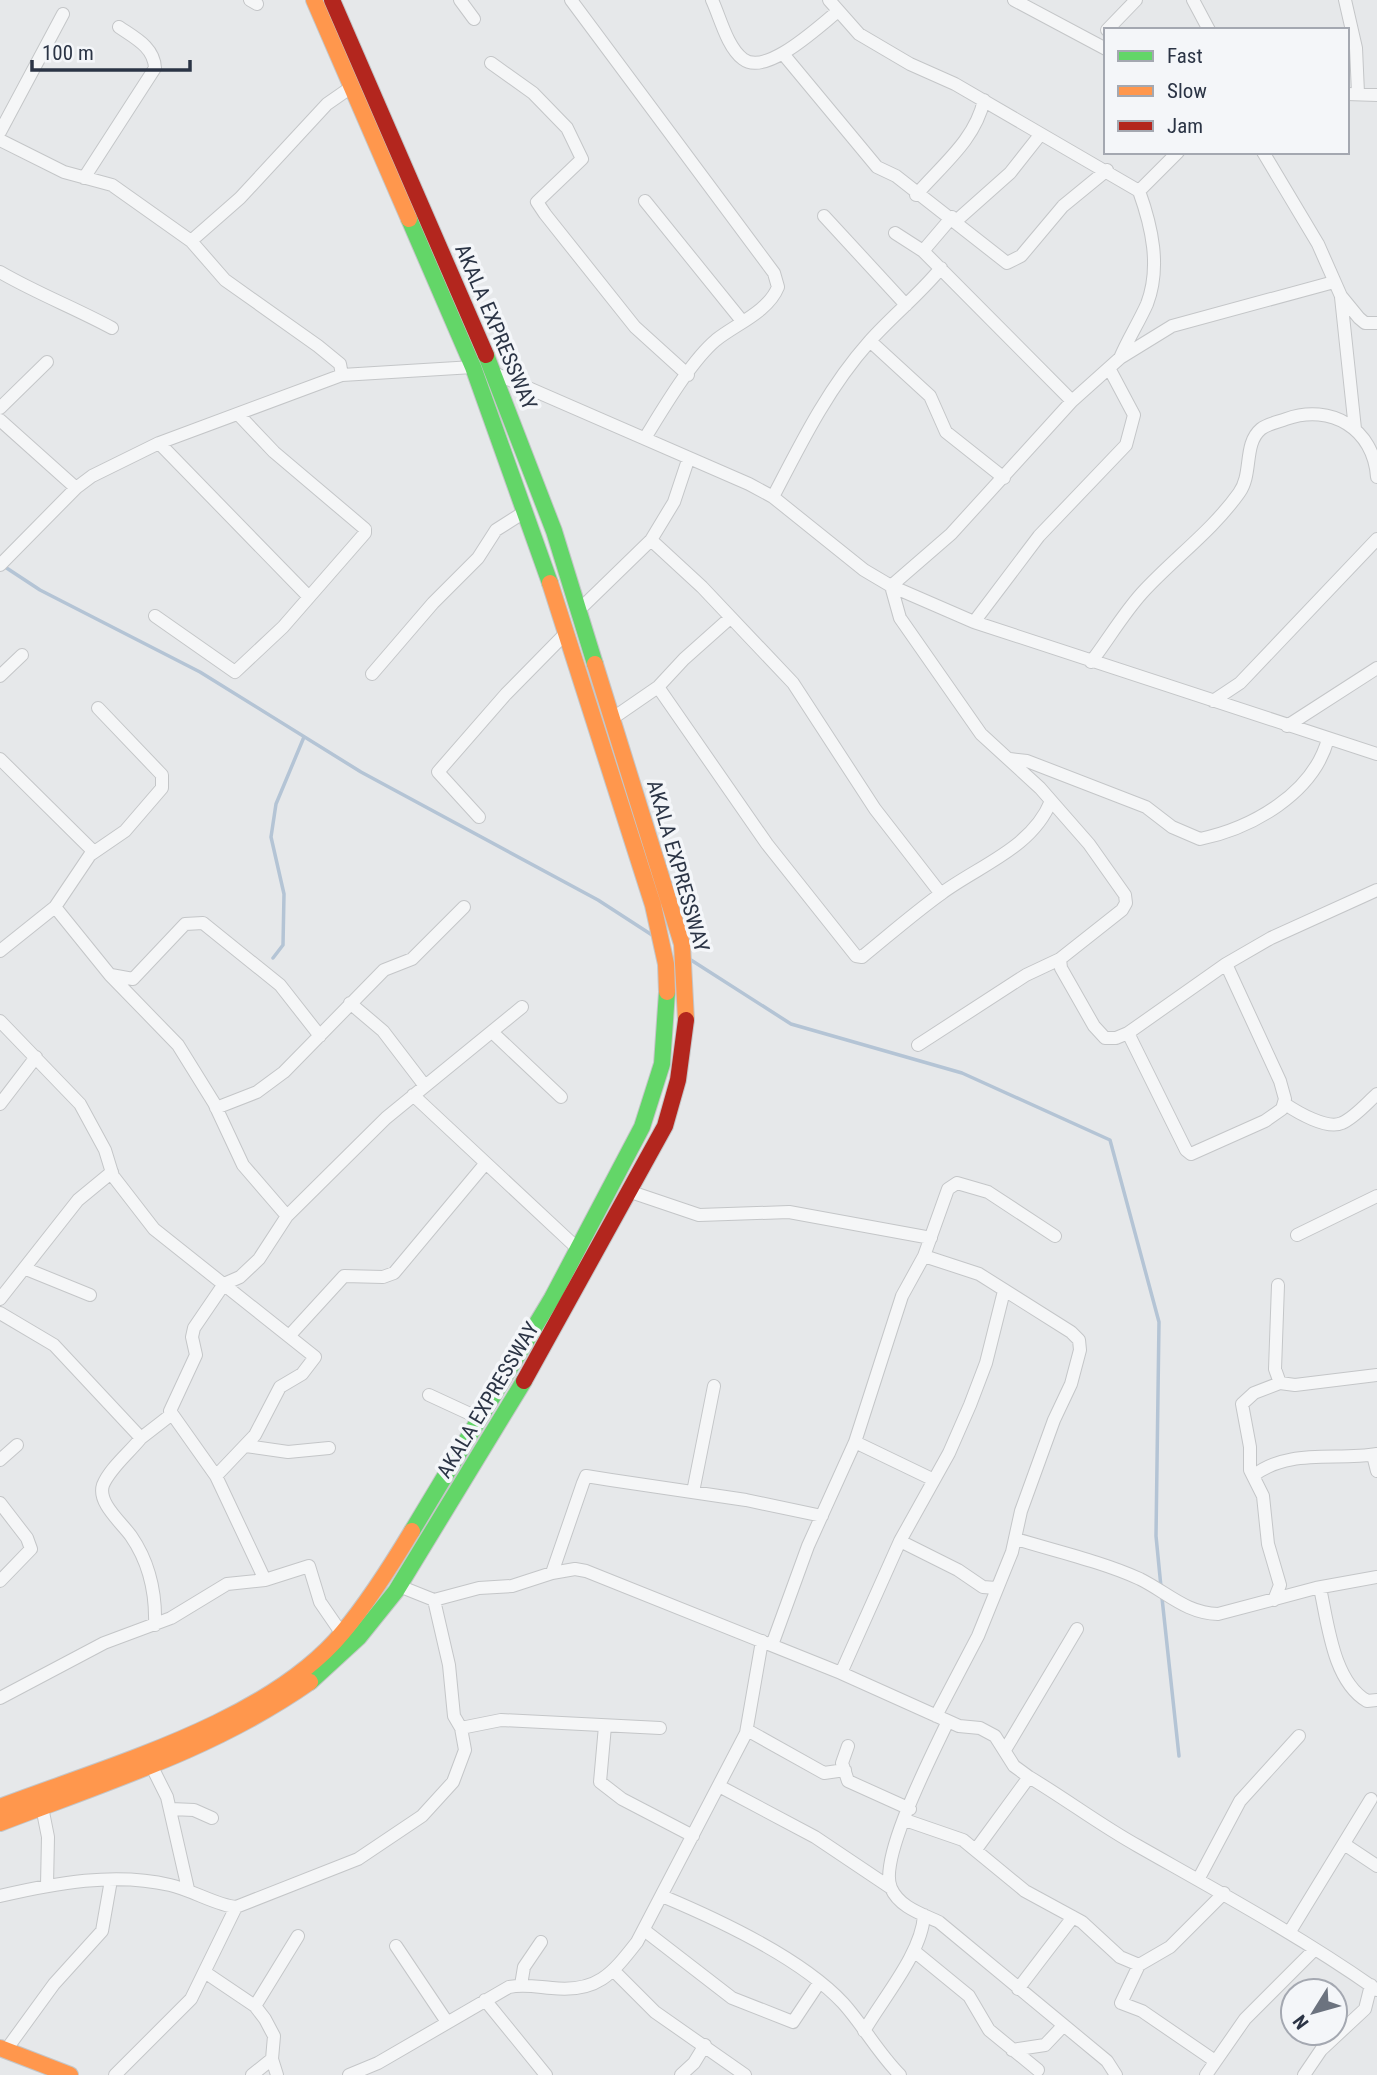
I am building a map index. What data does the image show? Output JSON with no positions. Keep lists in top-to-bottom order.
{
  "streets": {
    "main road": ["AKALA EXPRESSWAY"]
  },
  "legend": ["Fast", "Slow", "Jam"],
  "scale_bar": "100 m",
  "north": "bottom left"
}
